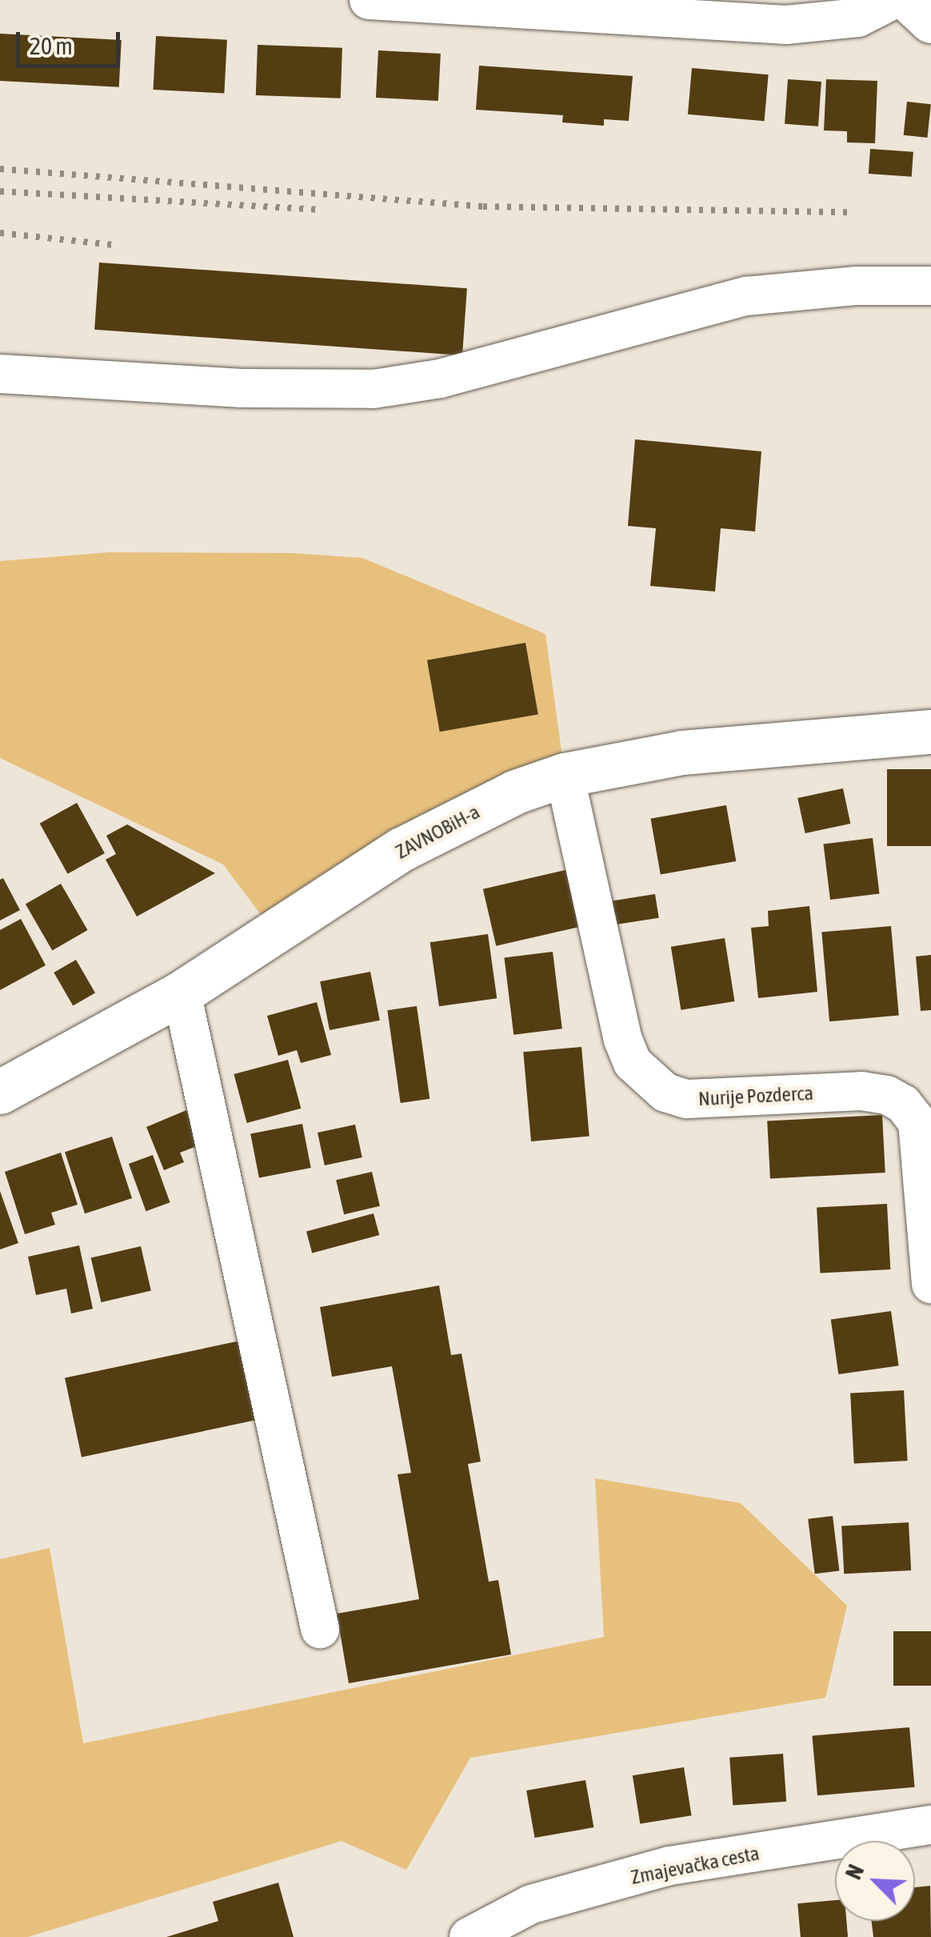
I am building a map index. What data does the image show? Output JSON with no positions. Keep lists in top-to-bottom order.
{
  "streets": {
    "main road": ["ZAVNOBiH-a"],
    "street": ["Nurije Pozderca", "Zmajevačka cesta"]
  },
  "crossings": [
    ["ZAVNOBiH-a", "Nurije Pozderca"]
  ],
  "scale_bar": "20 m",
  "north": "top left"
}
